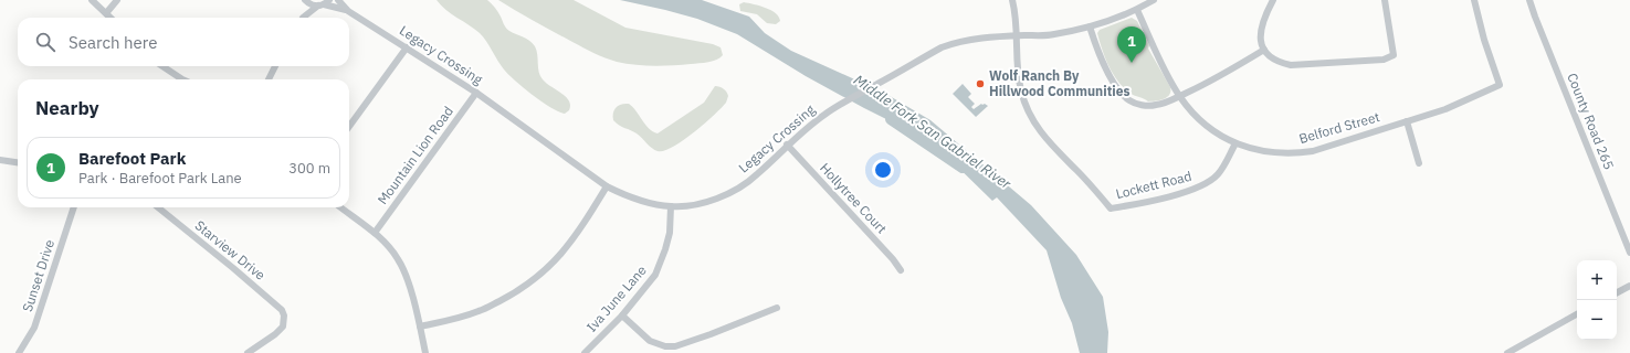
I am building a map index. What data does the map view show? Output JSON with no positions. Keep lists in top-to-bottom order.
{
  "streets": {
    "street": [
      "Legacy Crossing",
      "County Road 265",
      "Belford Street",
      "Mountain Lion Road",
      "Lockett Road",
      "Hollytree Court",
      "Starview Drive",
      "Sunset Drive",
      "Iva June Lane"
    ]
  },
  "crossings": [
    ["Legacy Crossing", "Belford Street"],
    ["Legacy Crossing", "Mountain Lion Road"],
    ["Legacy Crossing", "Lockett Road"],
    ["Legacy Crossing", "Hollytree Court"],
    ["Legacy Crossing", "Iva June Lane"],
    ["Belford Street", "Lockett Road"]
  ],
  "water": ["Middle Fork San Gabriel River"],
  "places": ["Wolf Ranch By Hillwood Communities"],
  "page": {
    "search": "Search here",
    "pins": "1",
    "heading": "Nearby",
    "list": [
      {
        "mark": "1",
        "name": "Barefoot Park",
        "note": "Park · Barefoot Park Lane",
        "value": "300 m"
      }
    ],
    "map_buttons": ["+", "−"]
  }
}
